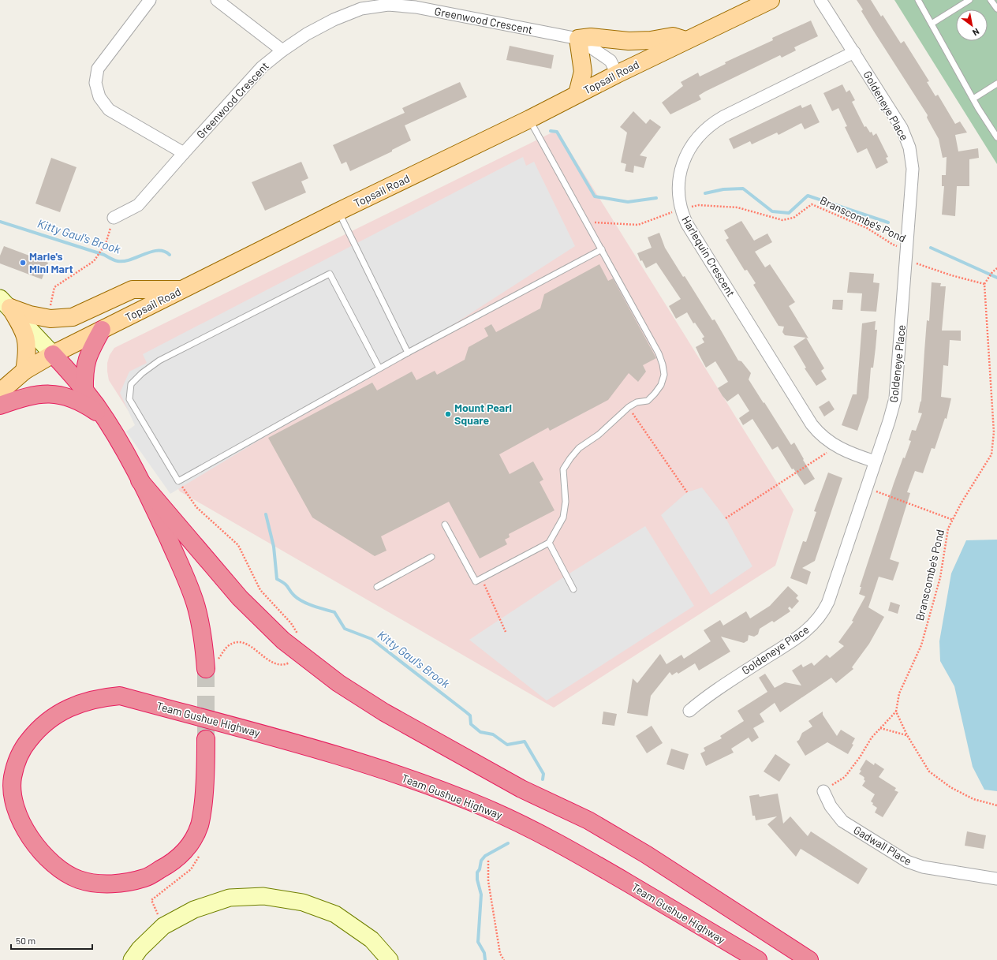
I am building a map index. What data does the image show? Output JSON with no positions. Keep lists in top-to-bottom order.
{
  "streets": {
    "highway": ["Team Gushue Highway"],
    "main road": ["Topsail Road"],
    "street": [
      "Greenwood Crescent",
      "Goldeneye Place",
      "Harlequin Crescent",
      "Gadwall Place"
    ],
    "path": ["Branscombe's Pond"]
  },
  "crossings": [
    ["Greenwood Crescent", "Topsail Road"],
    ["Goldeneye Place", "Branscombe's Pond"],
    ["Goldeneye Place", "Harlequin Crescent"]
  ],
  "water": ["Kitty Gaul's Brook"],
  "places": ["Marie's Mini Mart", "Mount Pearl Square"],
  "scale_bar": "50 m",
  "north": "bottom right"
}
